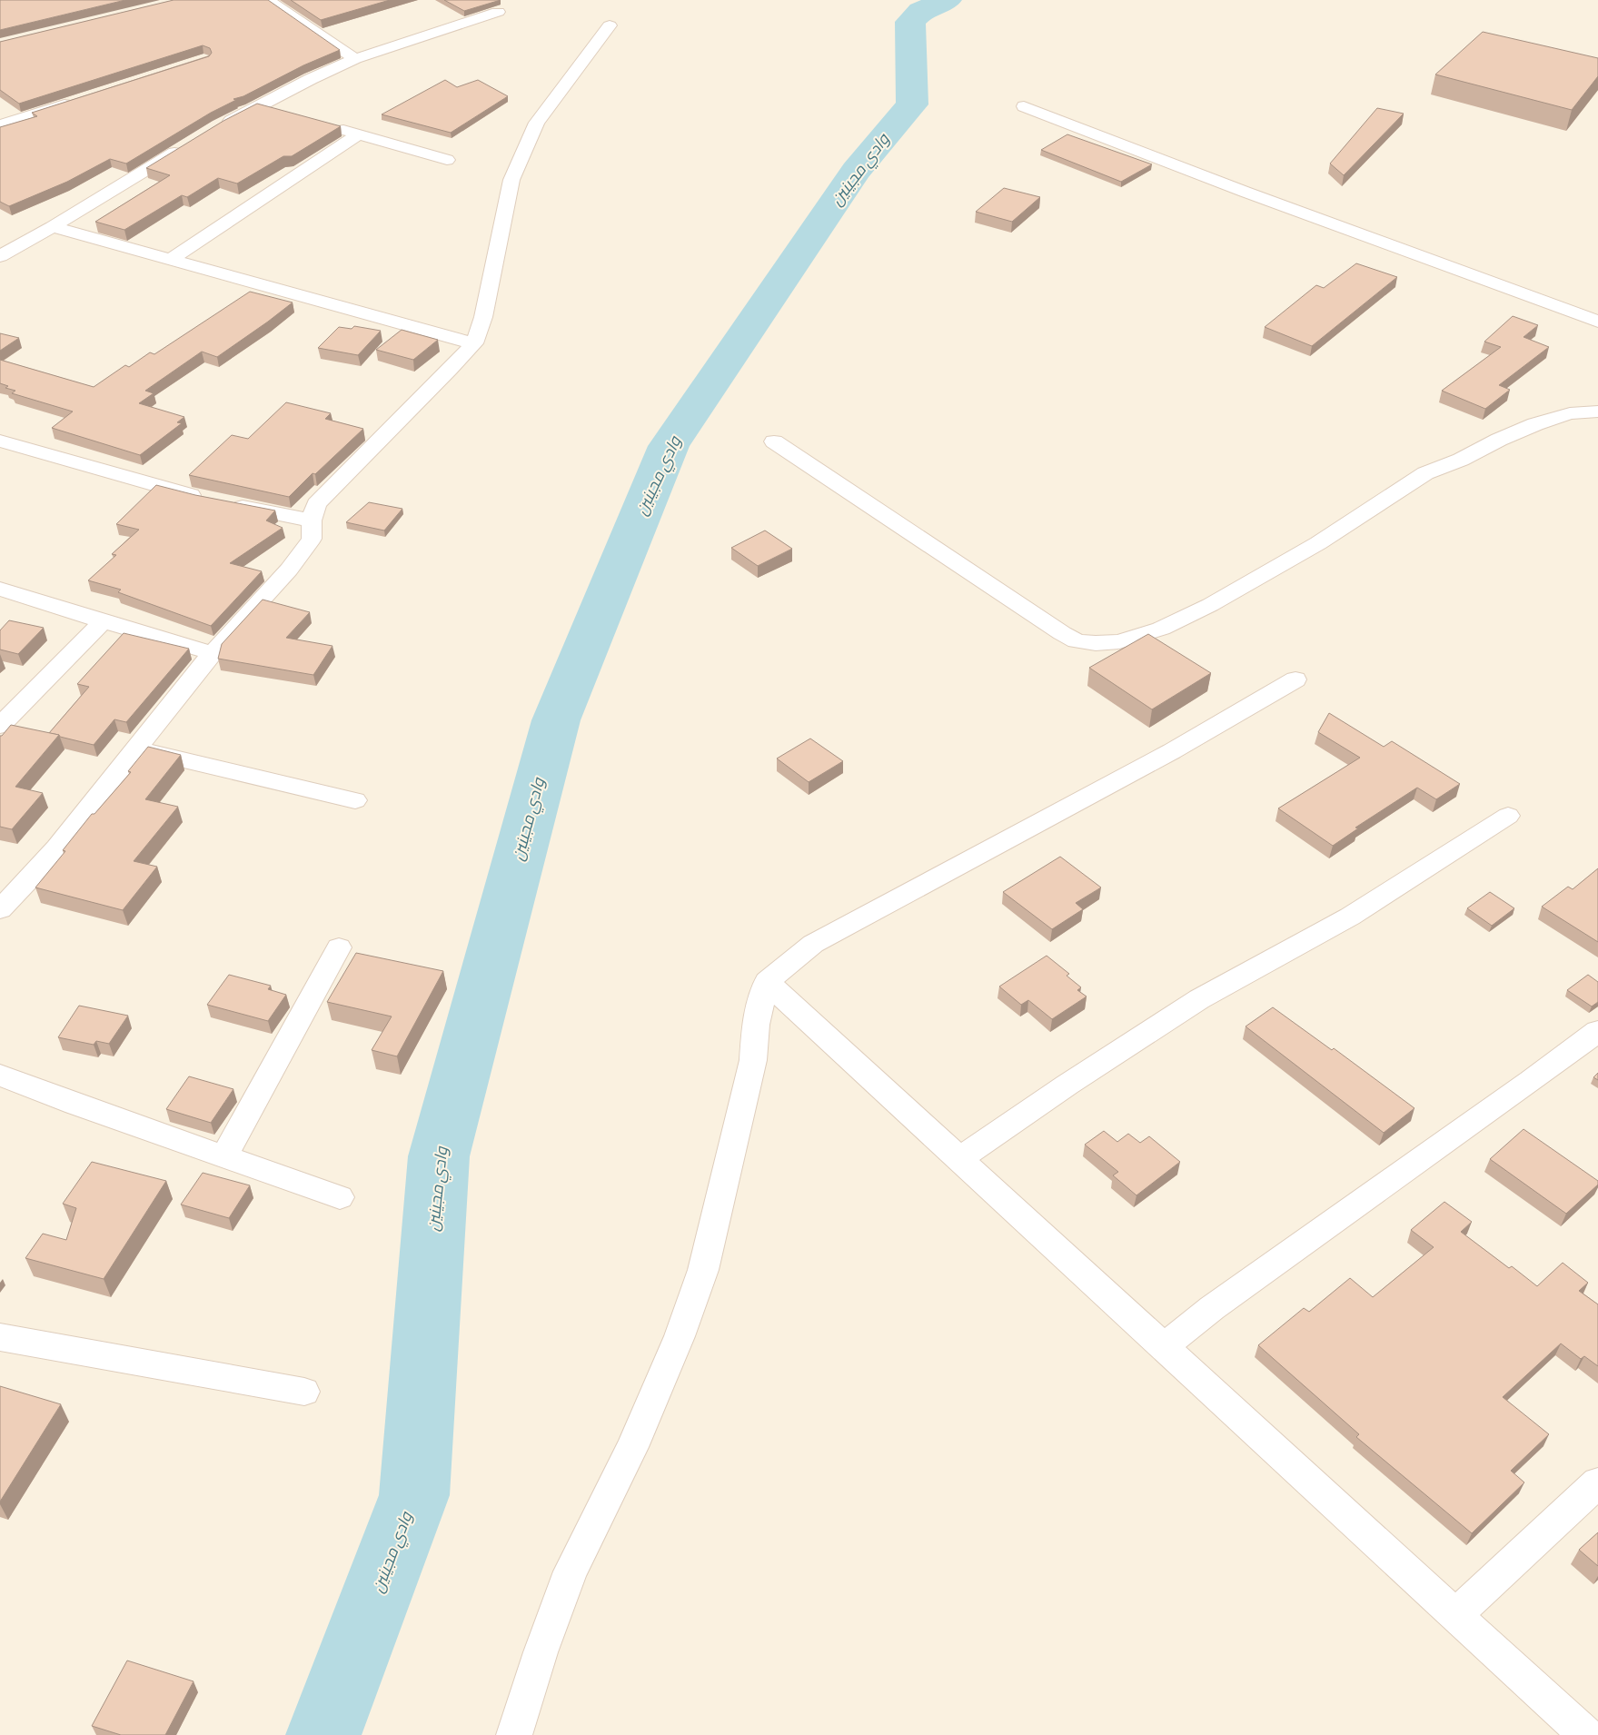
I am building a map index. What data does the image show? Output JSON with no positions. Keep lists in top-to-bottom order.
{
  "water": ["وادي مجينين"]
}
